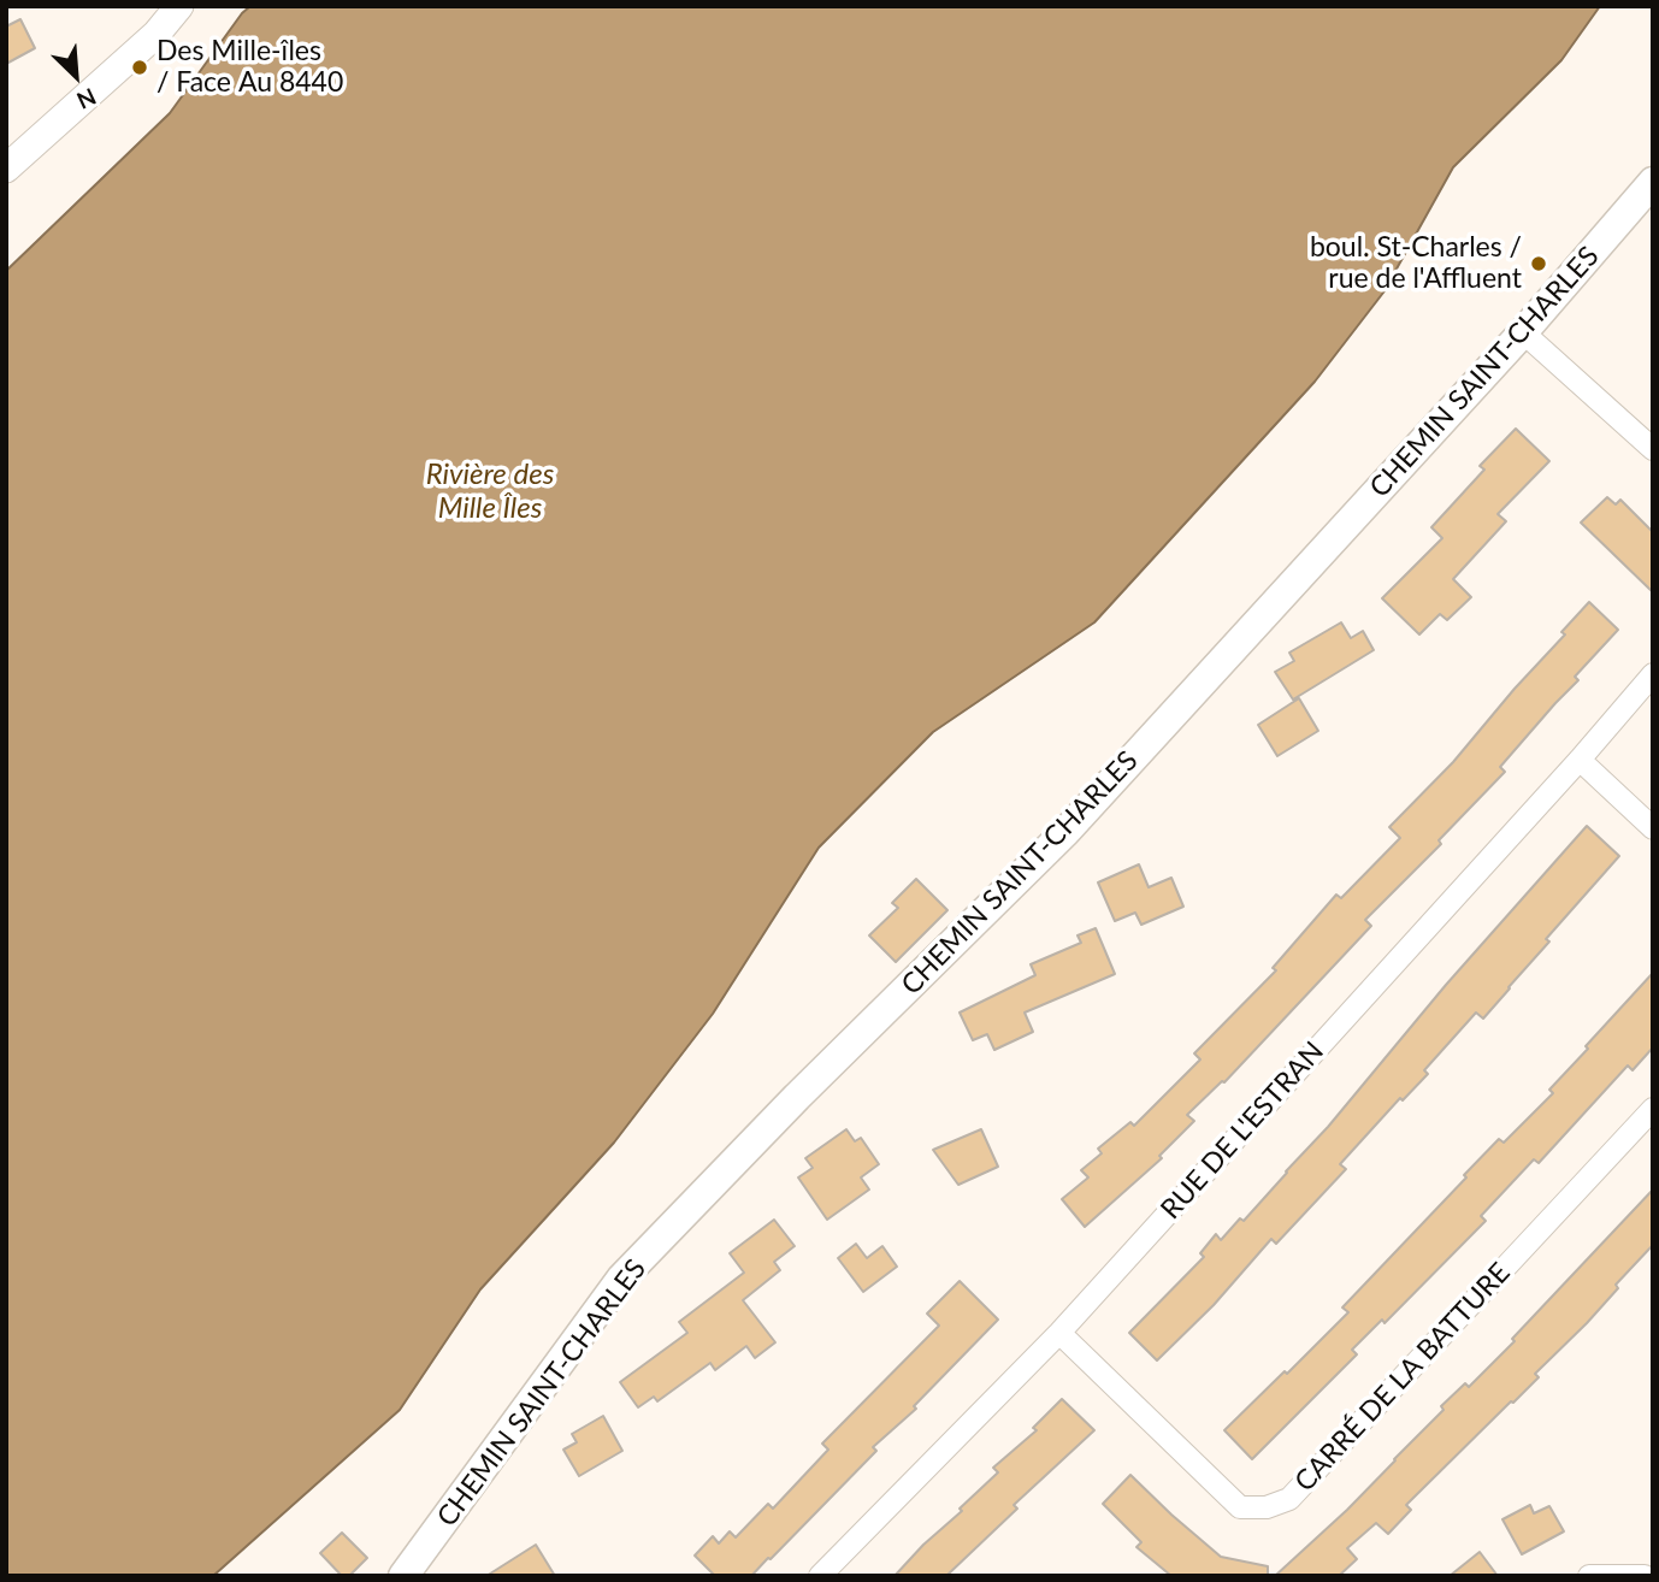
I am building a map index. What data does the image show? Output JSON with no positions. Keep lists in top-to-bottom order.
{
  "streets": {
    "main road": ["CHEMIN SAINT-CHARLES"],
    "street": ["RUE DE L'ESTRAN", "CARRÉ DE LA BATTURE"]
  },
  "crossings": [
    ["RUE DE L'ESTRAN", "CARRÉ DE LA BATTURE"]
  ],
  "water": ["Rivière des Mille Îles"],
  "places": ["Des Mille-îles / Face Au 8440", "boul. St-Charles / rue de l'Affluent"],
  "north": "bottom right"
}
